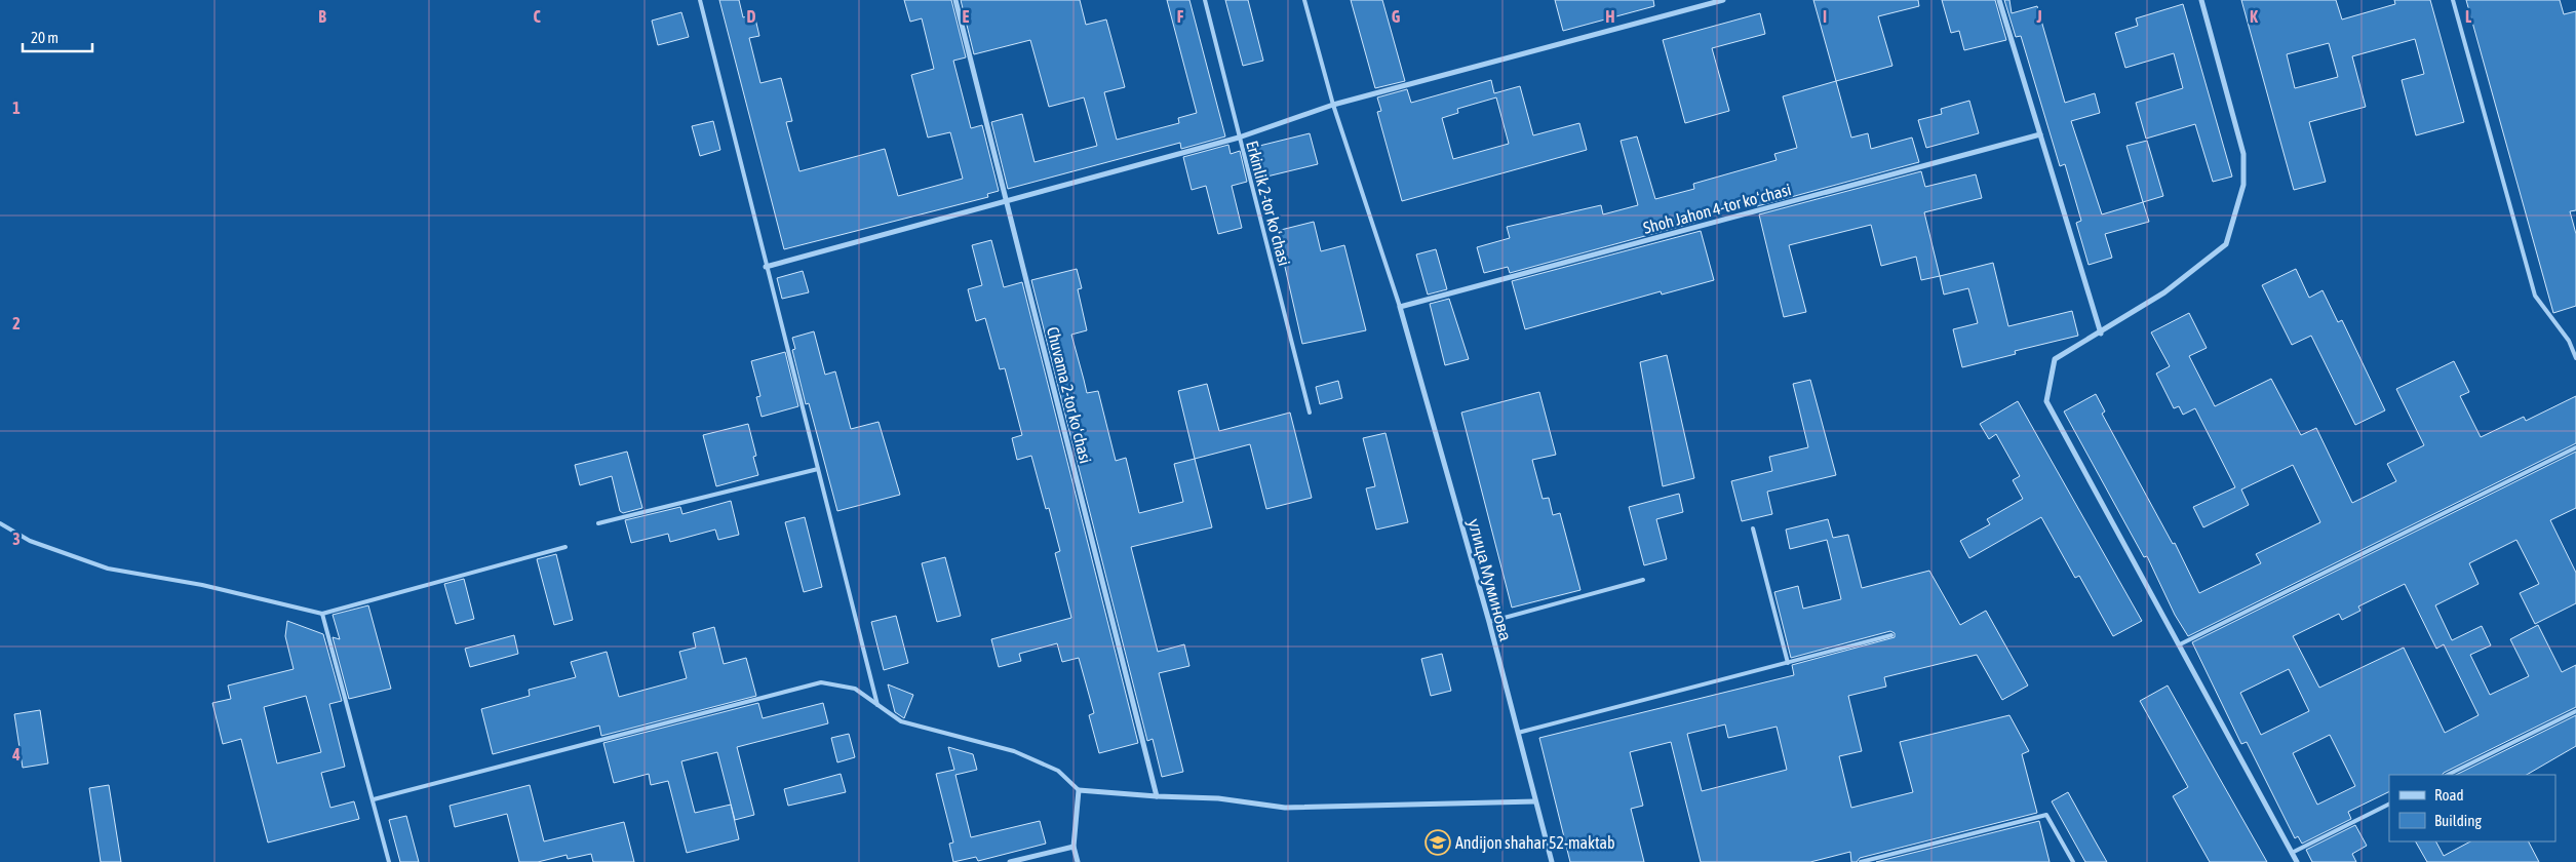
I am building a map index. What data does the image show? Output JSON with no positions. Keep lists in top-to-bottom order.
{
  "streets": {
    "street": ["Shoh Jahon 4-tor koʻchasi", "Chuvama 2-tor koʻchasi", "улица Муминова"],
    "lane": ["Erkinlik 2-tor koʻchasi"]
  },
  "crossings": [
    ["Shoh Jahon 4-tor koʻchasi", "улица Муминова"]
  ],
  "places": {
    "school or university": ["Andijon shahar 52-maktab"]
  },
  "legend": ["Road", "Building"],
  "scale_bar": "20 m",
  "grid": {
    "columns": [
      "B",
      "C",
      "D",
      "E",
      "F",
      "G",
      "H",
      "I",
      "J",
      "K",
      "L"
    ],
    "rows": [
      "1",
      "2",
      "3",
      "4"
    ]
  }
}
